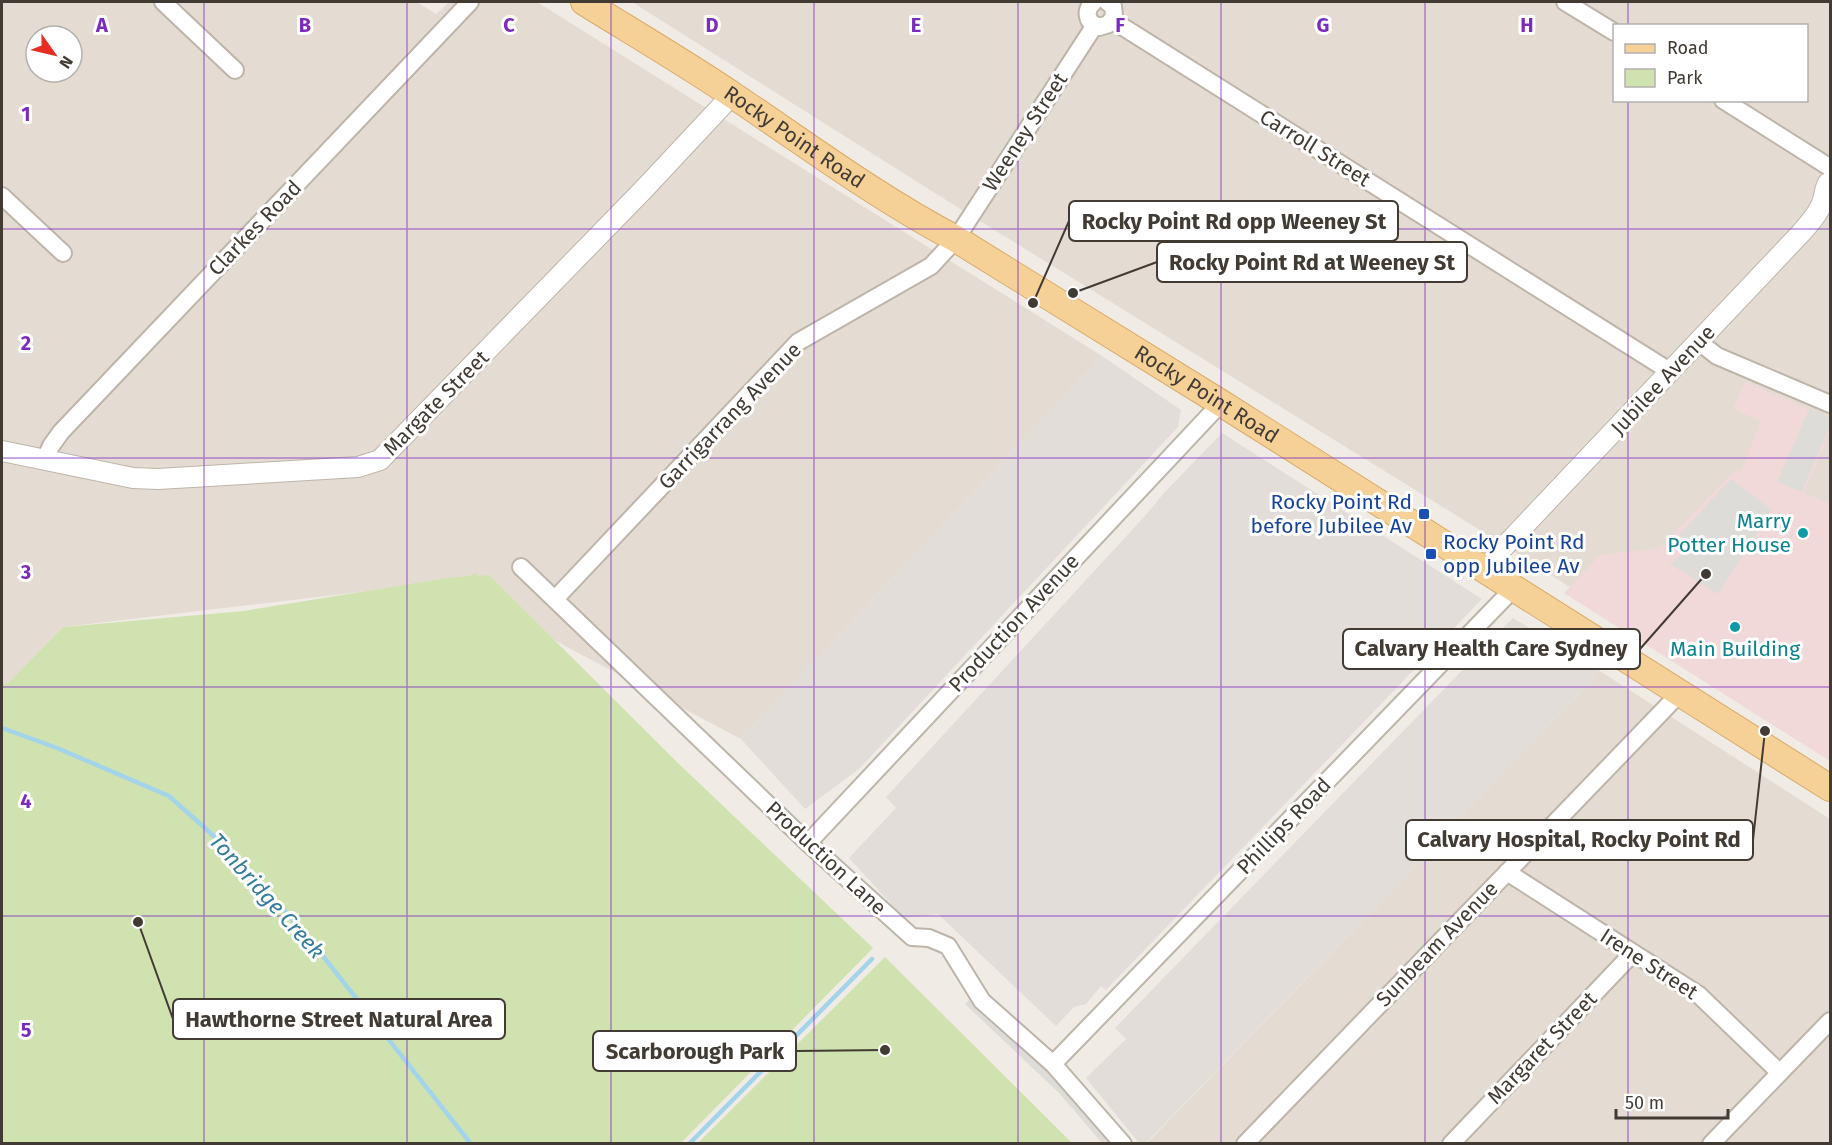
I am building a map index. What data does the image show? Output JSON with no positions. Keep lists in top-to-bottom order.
{
  "streets": {
    "main road": ["Rocky Point Road"],
    "street": [
      "Weeney Street",
      "Carroll Street",
      "Clarkes Road",
      "Jubilee Avenue",
      "Margate Street",
      "Garrigarrang Avenue",
      "Production Avenue",
      "Phillips Road",
      "Production Lane",
      "Sunbeam Avenue",
      "Irene Street",
      "Margaret Street"
    ]
  },
  "crossings": [
    ["Weeney Street", "Rocky Point Road"],
    ["Weeney Street", "Garrigarrang Avenue"],
    ["Rocky Point Road", "Jubilee Avenue"],
    ["Rocky Point Road", "Margate Street"],
    ["Rocky Point Road", "Garrigarrang Avenue"],
    ["Rocky Point Road", "Production Avenue"],
    ["Rocky Point Road", "Phillips Road"],
    ["Rocky Point Road", "Sunbeam Avenue"],
    ["Carroll Street", "Jubilee Avenue"],
    ["Clarkes Road", "Margate Street"],
    ["Garrigarrang Avenue", "Production Lane"],
    ["Production Avenue", "Production Lane"],
    ["Phillips Road", "Production Lane"],
    ["Sunbeam Avenue", "Irene Street"],
    ["Irene Street", "Margaret Street"]
  ],
  "water": ["Tonbridge Creek"],
  "places": {
    "other": [
      "Rocky Point Rd at Weeney St",
      "Rocky Point Rd opp Weeney St",
      "Marry Potter House",
      "Calvary Health Care Sydney",
      "Main Building",
      "Calvary Hospital, Rocky Point Rd",
      "Hawthorne Street Natural Area",
      "Scarborough Park"
    ],
    "transit": ["Rocky Point Rd before Jubilee Av", "Rocky Point Rd opp Jubilee Av"]
  },
  "legend": ["Road", "Park"],
  "scale_bar": "50 m",
  "north": "bottom right",
  "grid": {
    "columns": [
      "A",
      "B",
      "C",
      "D",
      "E",
      "F",
      "G",
      "H"
    ],
    "rows": [
      "1",
      "2",
      "3",
      "4",
      "5"
    ]
  }
}
